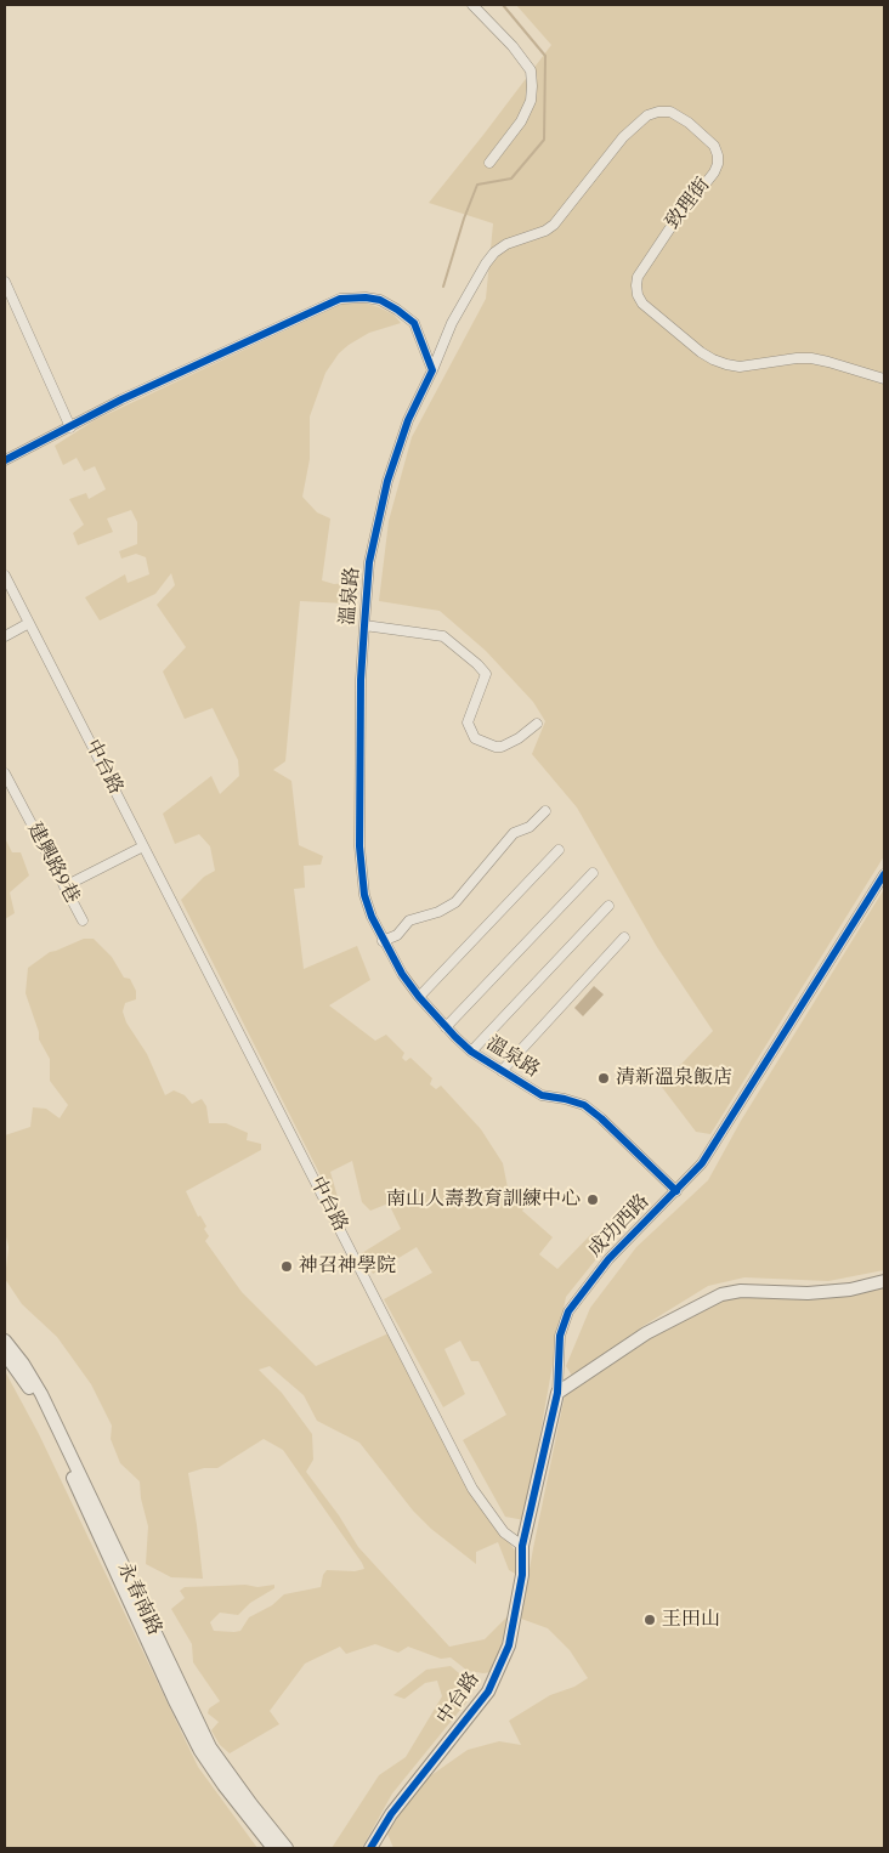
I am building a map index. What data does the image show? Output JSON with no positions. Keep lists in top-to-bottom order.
{
  "streets": {
    "street": [
      "致理街",
      "溫泉路",
      "中台路",
      "建興路9巷",
      "成功西路",
      "永春南路"
    ]
  },
  "crossings": [
    ["致理街", "溫泉路"],
    ["溫泉路", "成功西路"],
    ["中台路", "成功西路"]
  ],
  "places": [
    "清新溫泉飯店",
    "南山人壽教育訓練中心",
    "神召神學院",
    "王田山"
  ]
}
